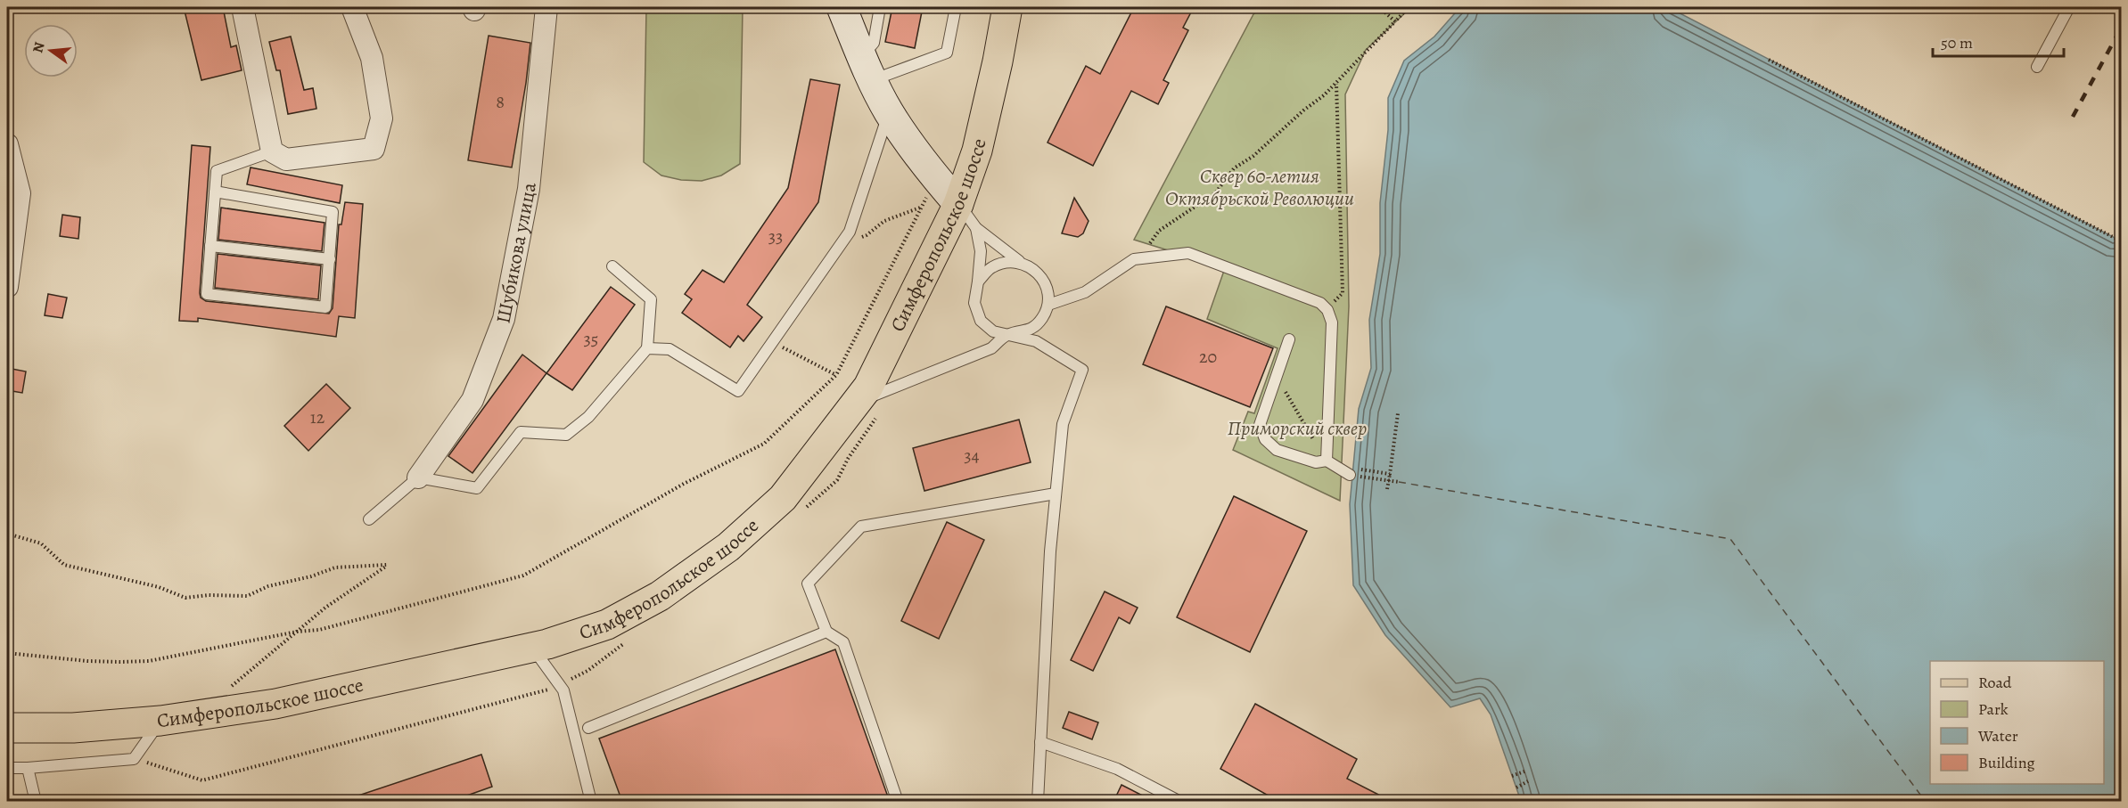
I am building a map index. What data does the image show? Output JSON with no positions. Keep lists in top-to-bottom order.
{
  "streets": {
    "main road": ["Симферопольское шоссе"],
    "street": ["Шубикова улица"]
  },
  "parks": ["Сквер 60-летия Октябрьской Революции", "Приморский сквер"],
  "house_numbers": [
    "8",
    "33",
    "35",
    "20",
    "12",
    "34"
  ],
  "legend": [
    "Road",
    "Park",
    "Water",
    "Building"
  ],
  "scale_bar": "50 m",
  "north": "left"
}
